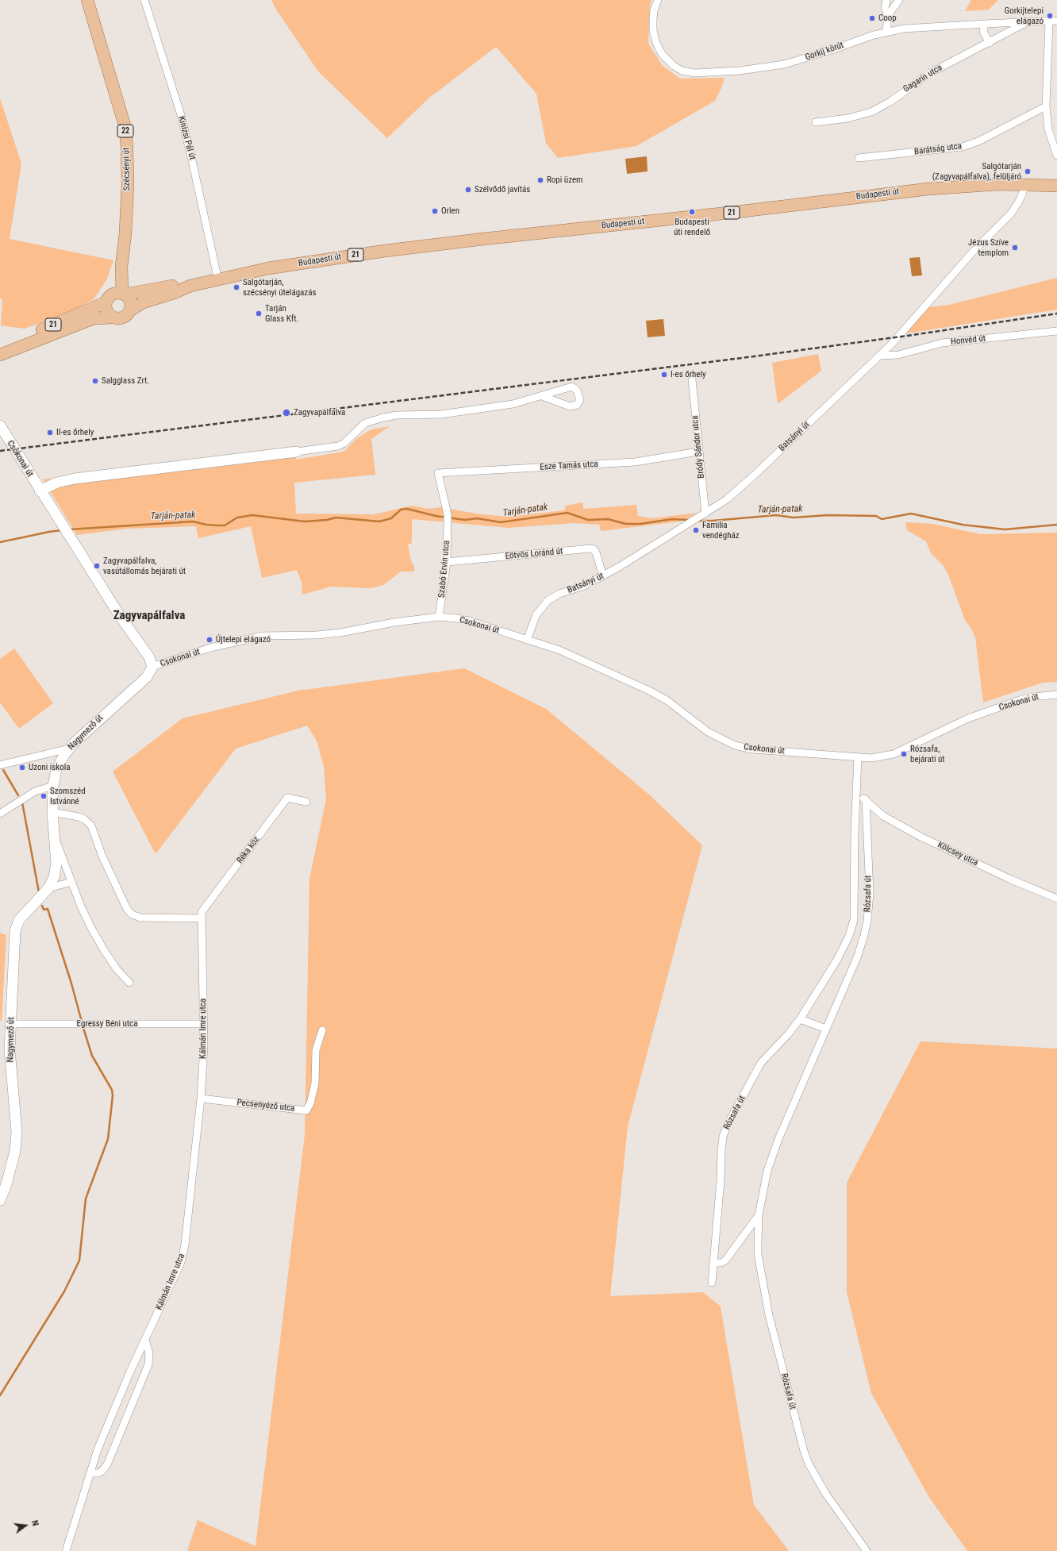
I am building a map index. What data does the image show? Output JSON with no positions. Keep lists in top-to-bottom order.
{
  "streets": {
    "main road": [
      "22",
      "Szécsényi út",
      "Budapesti út",
      "21",
      "Csokonai út",
      "Nagymező út"
    ],
    "street": [
      "Gorkij körút",
      "Gagarin utca",
      "Kinizsi Pál út",
      "Barátság utca",
      "Honvéd út",
      "Batsányi út",
      "Bródy Sándor utca",
      "Esze Tamás utca",
      "Eötvös Loránd út",
      "Szabó Ervin utca",
      "Réka köz",
      "Kölcsey utca",
      "Rózsafa út",
      "Egressy Béni utca",
      "Kálmán Imre utca",
      "Pecsenyéző utca"
    ]
  },
  "crossings": [
    ["Gorkij körút", "Gagarin utca"],
    ["Kinizsi Pál út", "Budapesti út"],
    ["Szécsényi út", "Budapesti út"],
    ["Szécsényi út", "21"],
    ["Budapesti út", "21"],
    ["Budapesti út", "Batsányi út"],
    ["Honvéd út", "Batsányi út"],
    ["Batsányi út", "Bródy Sándor utca"],
    ["Batsányi út", "Csokonai út"],
    ["Batsányi út", "Eötvös Loránd út"],
    ["Bródy Sándor utca", "Esze Tamás utca"],
    ["Csokonai út", "Szabó Ervin utca"],
    ["Csokonai út", "Nagymező út"],
    ["Csokonai út", "Rózsafa út"],
    ["Esze Tamás utca", "Szabó Ervin utca"],
    ["Eötvös Loránd út", "Szabó Ervin utca"],
    ["Nagymező út", "Egressy Béni utca"],
    ["Réka köz", "Kálmán Imre utca"],
    ["Kölcsey utca", "Rózsafa út"],
    ["Egressy Béni utca", "Kálmán Imre utca"],
    ["Kálmán Imre utca", "Pecsenyéző utca"]
  ],
  "districts": ["Zagyvapálfalva"],
  "water": ["Tarján-patak"],
  "places": [
    "Gorkijtelepi elágazó",
    "Coop",
    "Salgótarján (Zagyvapálfalva), felüljáró",
    "Ropi üzem",
    "Szélvődő javítás",
    "Orlen",
    "Budapesti úti rendelő",
    "Jézus Szíve templom",
    "Salgótarján, szécsényi útelágazás",
    "Tarján Glass Kft.",
    "I-es őrhely",
    "Salgglass Zrt.",
    "Zagyvapálfalva",
    "II-es őrhely",
    "Familia vendégház",
    "Zagyvapálfalva, vasútállomás bejárati út",
    "Újtelepi elágazó",
    "Rózsafa, bejárati út",
    "Uzoni iskola",
    "Szomszéd Istvánné"
  ],
  "north": "right"
}
